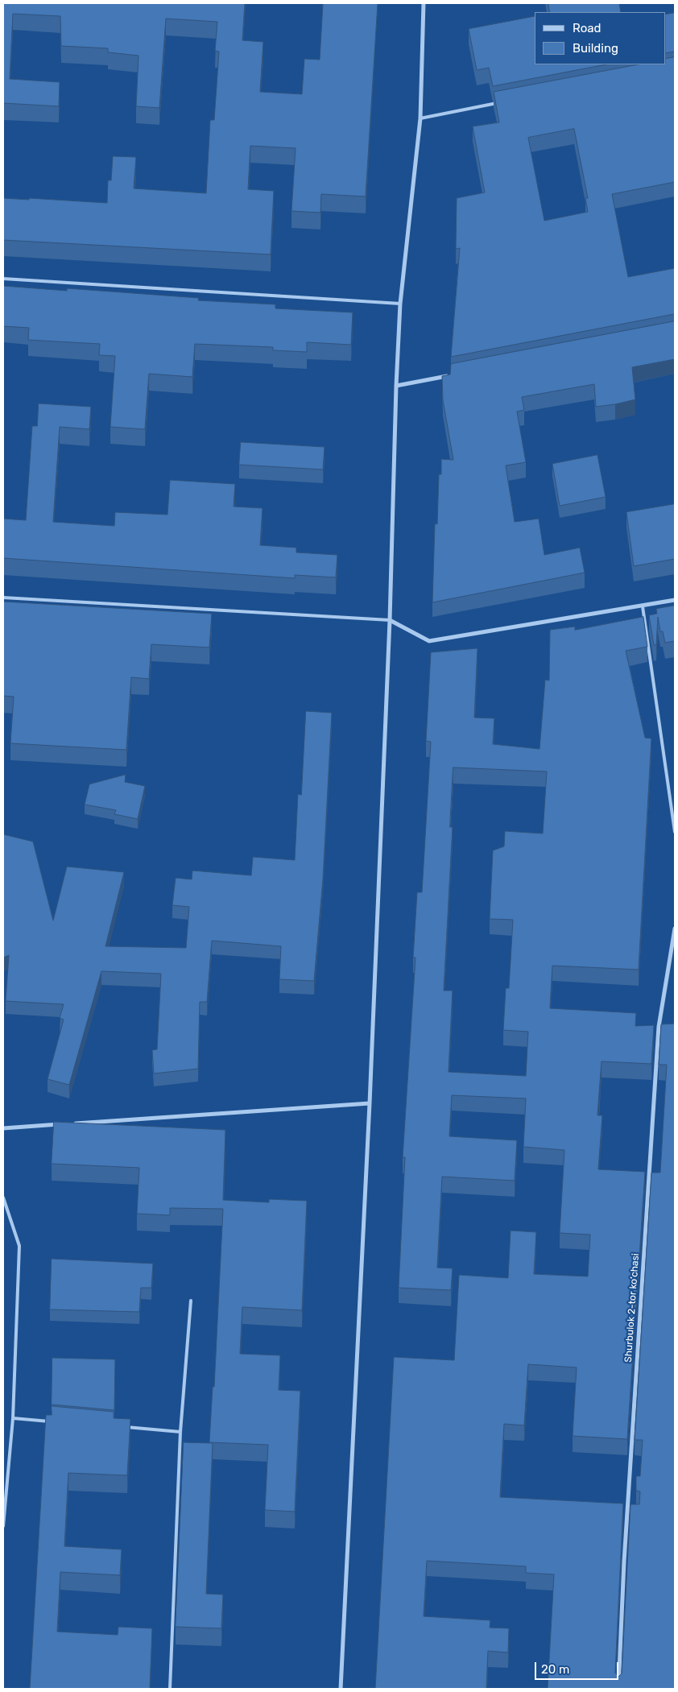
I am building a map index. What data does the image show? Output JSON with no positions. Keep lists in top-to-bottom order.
{
  "streets": {
    "street": ["Shurbulok 2-tor ko‘chasi"]
  },
  "legend": ["Road", "Building"],
  "scale_bar": "20 m"
}
